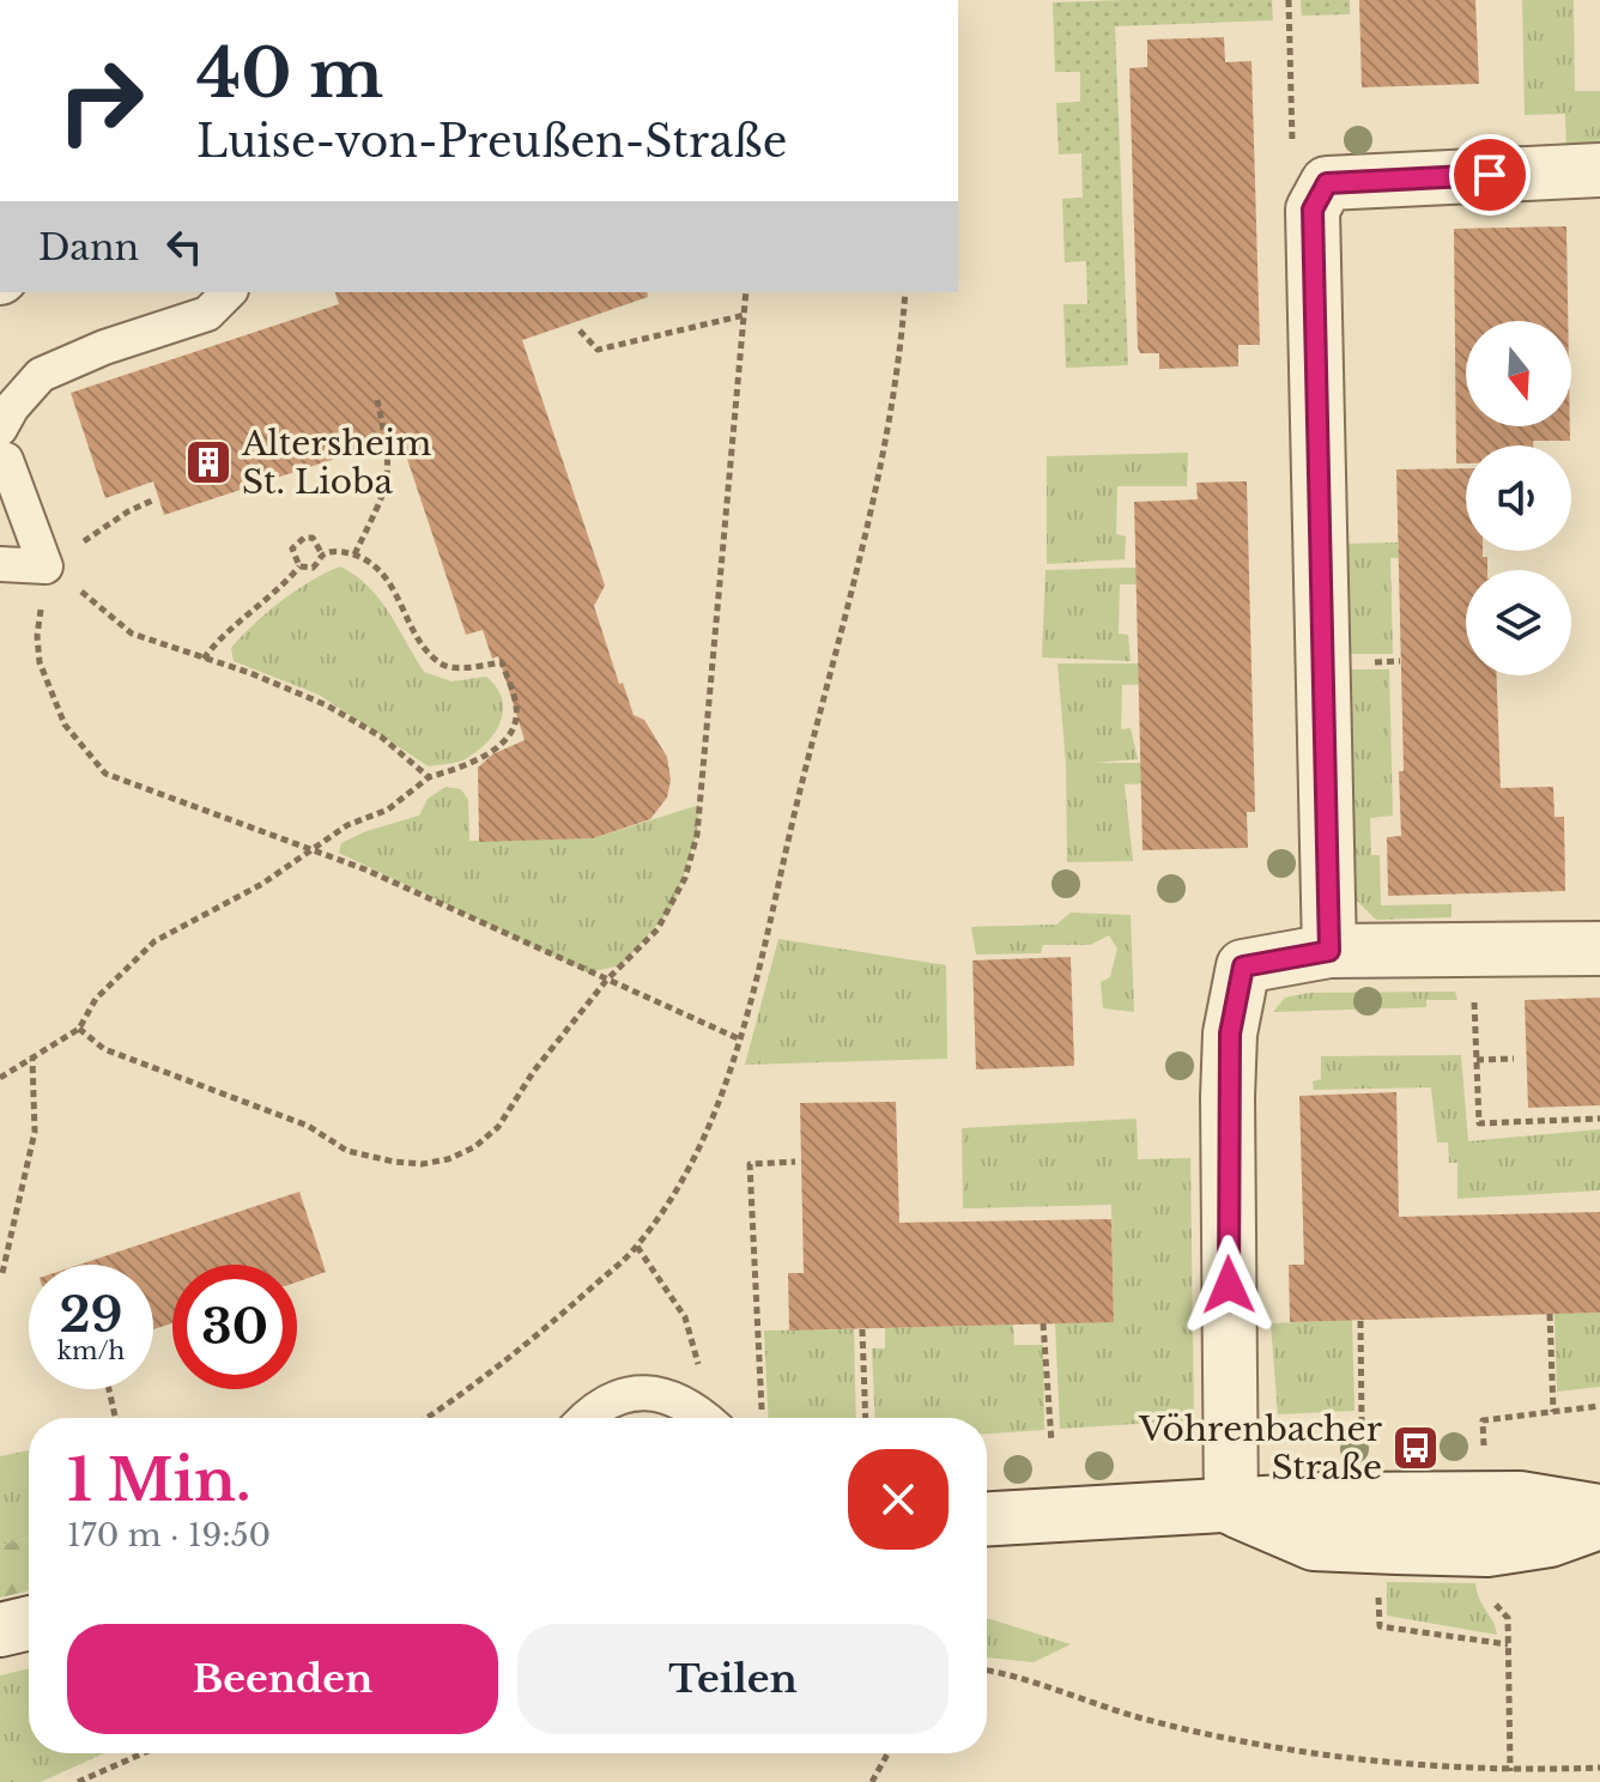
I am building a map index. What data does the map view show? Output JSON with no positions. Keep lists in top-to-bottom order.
{
  "places": {
    "building": ["Altersheim St. Lioba"],
    "bus stop": ["Vöhrenbacher Straße"]
  },
  "north": "bottom",
  "page": {
    "turn": ["40 m", "Luise-von-Preußen-Straße"],
    "then": "Dann",
    "speed": "29 km/h",
    "limit": "30",
    "heading": ["1 Min.", "170 m · 19:50"],
    "buttons": ["Beenden", "Teilen"]
  }
}
